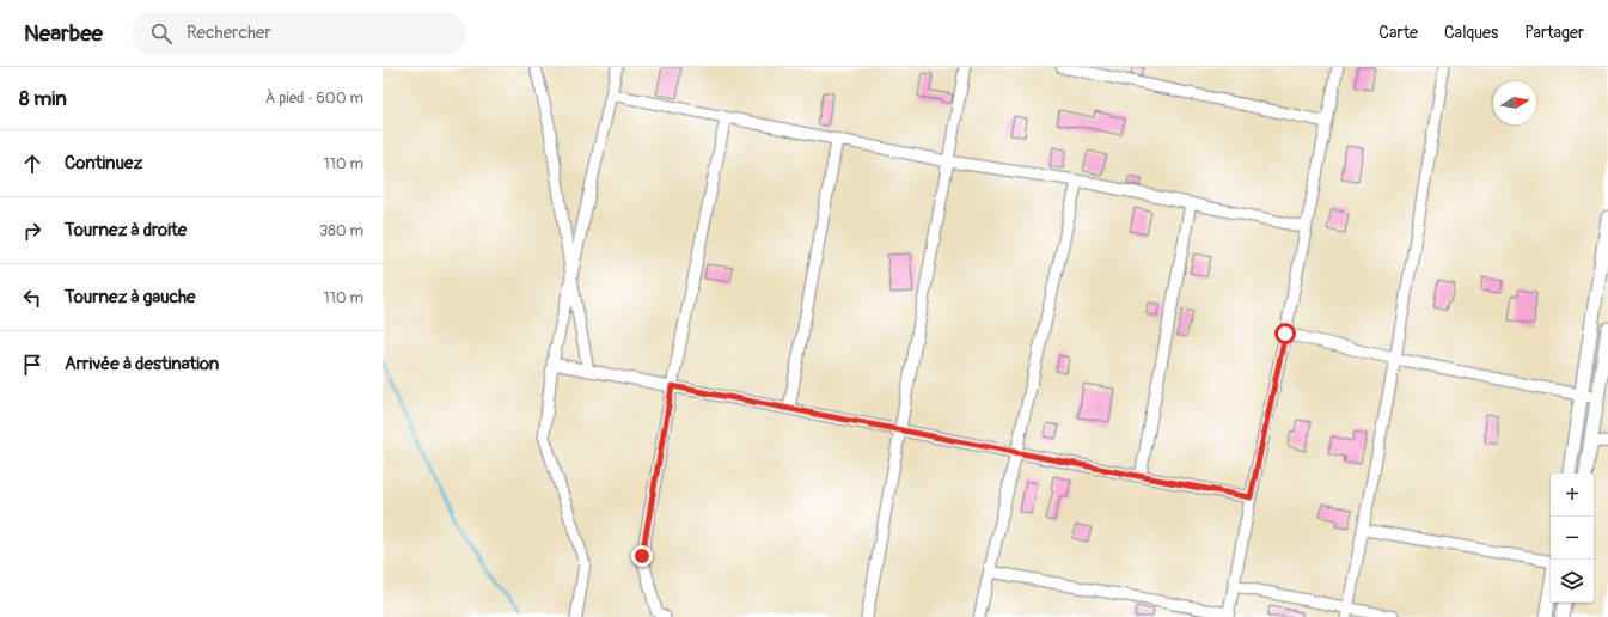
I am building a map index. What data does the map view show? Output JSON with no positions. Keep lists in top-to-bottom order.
{
  "north": "right",
  "page": {
    "header": "Nearbee",
    "search": "Rechercher",
    "nav": ["Carte", "Calques", "Partager"],
    "heading": ["8 min", "À pied · 600 m"],
    "list": [
      ["Continuez", "110 m"],
      ["Tournez à droite", "380 m"],
      ["Tournez à gauche", "110 m"],
      "Arrivée à destination"
    ],
    "map_buttons": ["+", "−"]
  }
}
